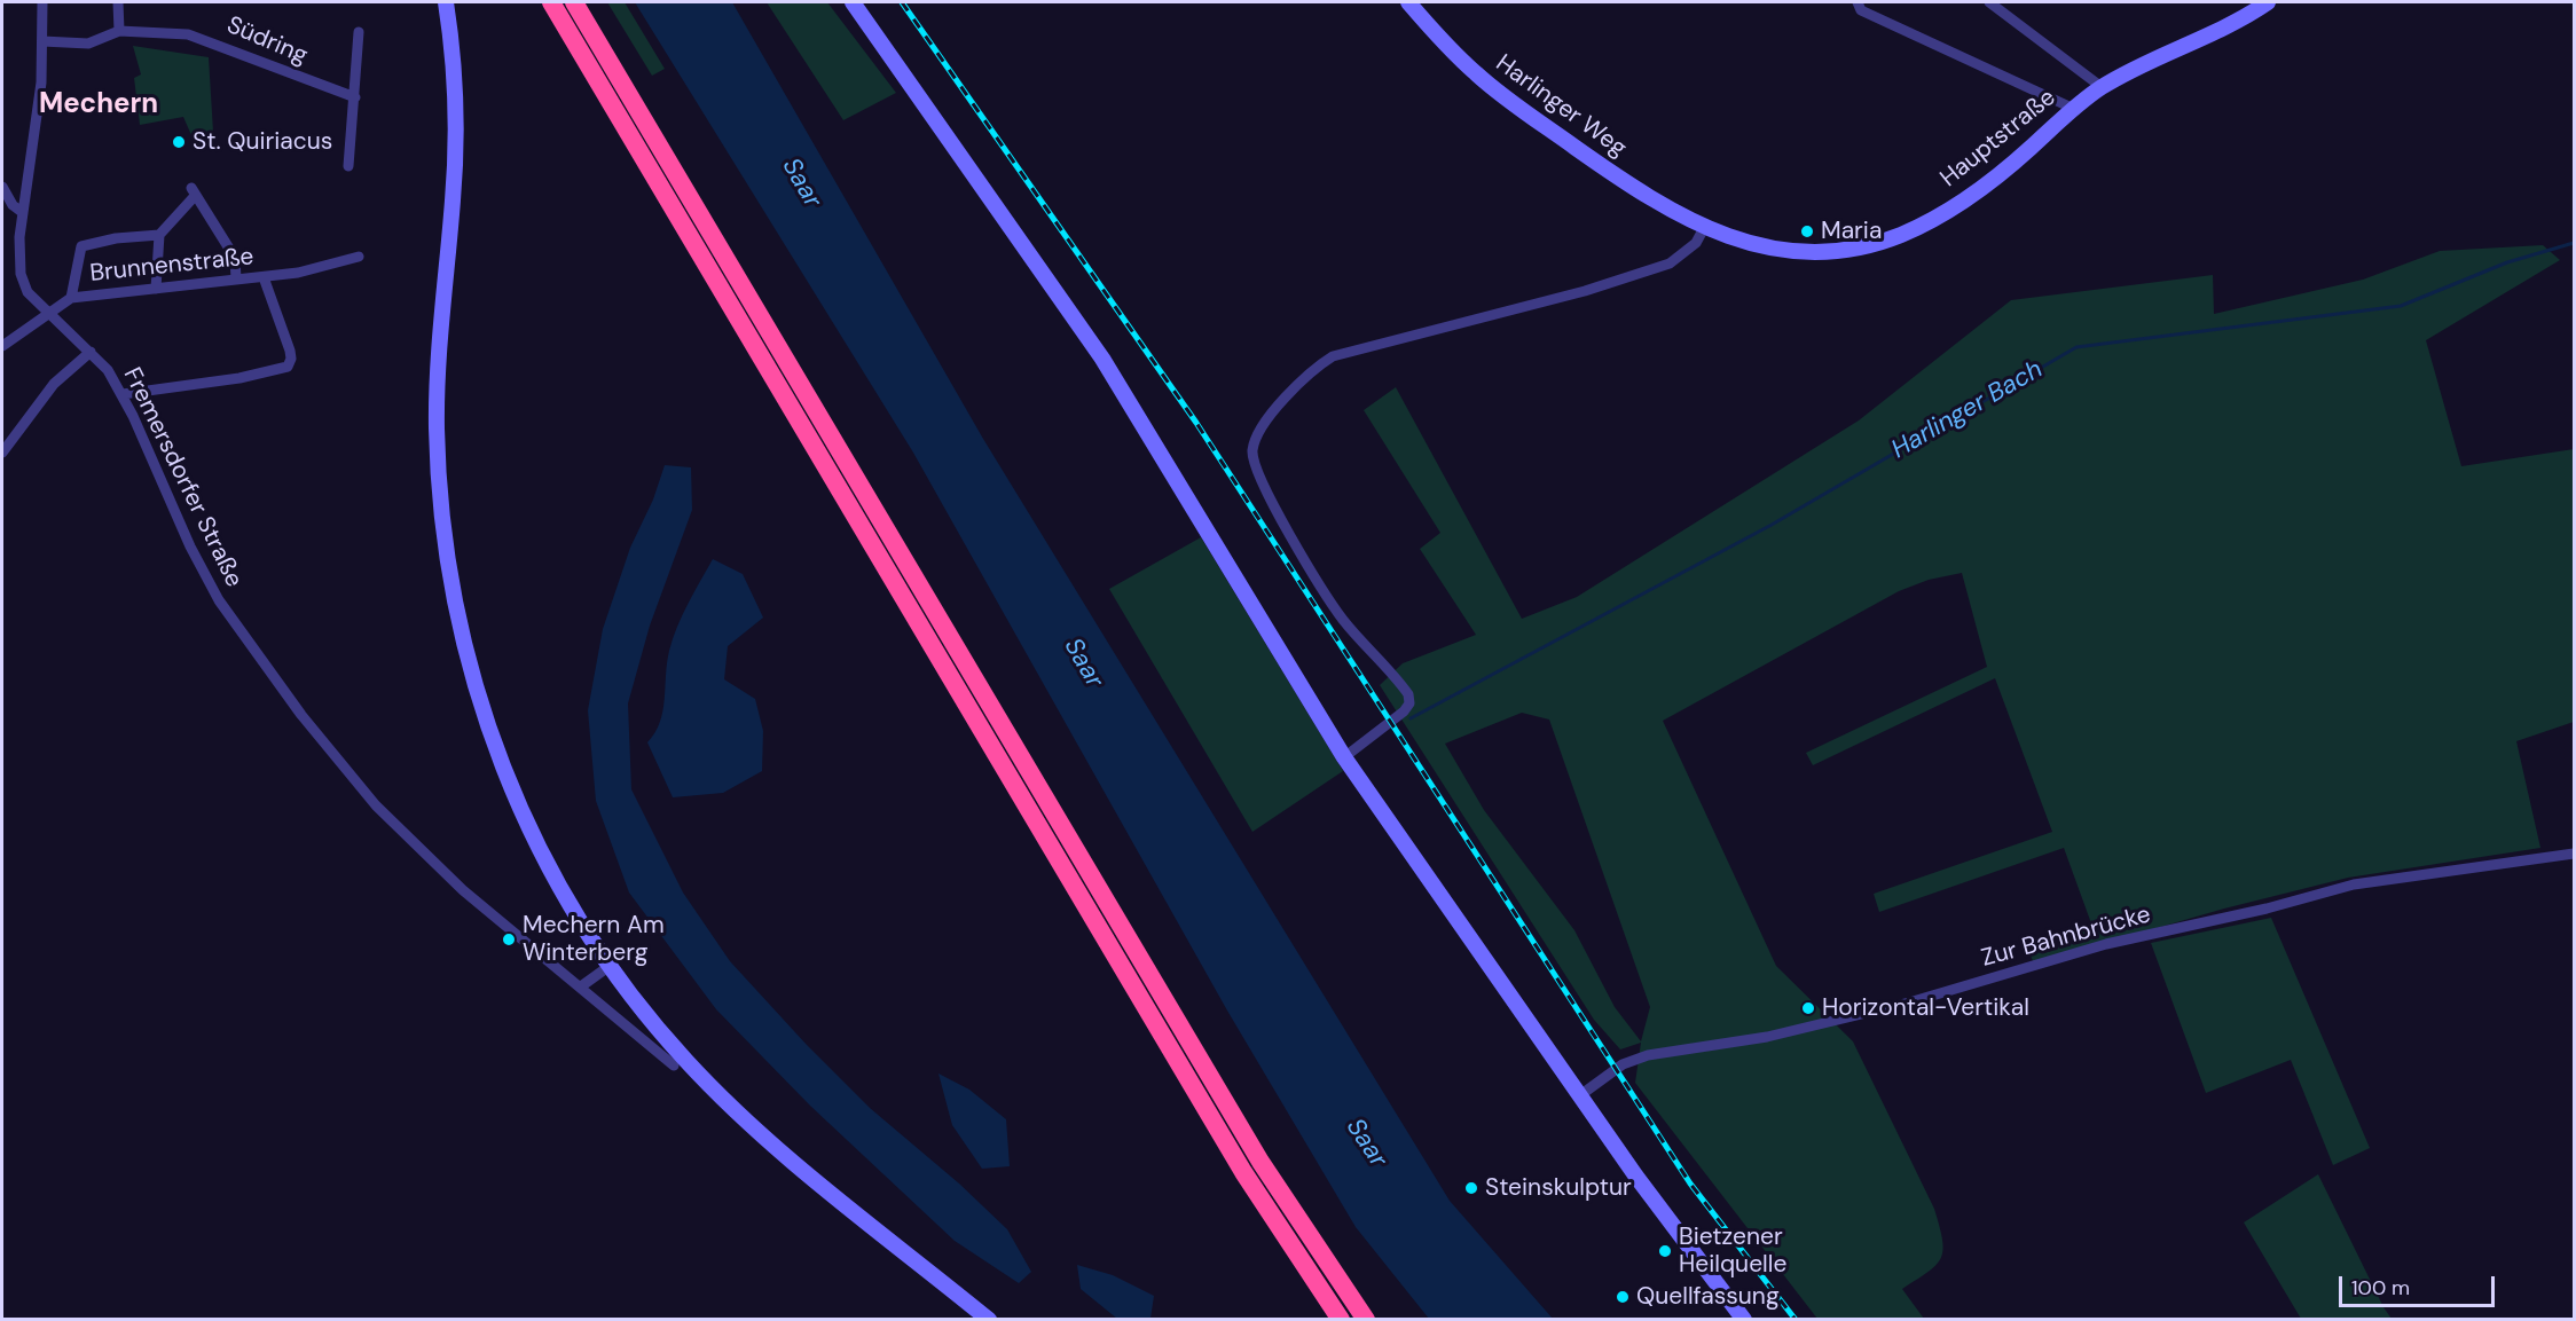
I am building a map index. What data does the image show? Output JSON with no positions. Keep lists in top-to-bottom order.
{
  "streets": {
    "main road": ["Harlinger Weg", "Hauptstraße"],
    "street": [
      "Südring",
      "Brunnenstraße",
      "Fremersdorfer Straße",
      "Zur Bahnbrücke"
    ]
  },
  "crossings": [
    ["Südring", "Fremersdorfer Straße"],
    ["Harlinger Weg", "Hauptstraße"],
    ["Brunnenstraße", "Fremersdorfer Straße"]
  ],
  "districts": ["Mechern"],
  "water": ["Saar", "Harlinger Bach"],
  "places": [
    "St. Quiriacus",
    "Maria",
    "Mechern Am Winterberg",
    "Horizontal-Vertikal",
    "Steinskulptur",
    "Bietzener Heilquelle",
    "Quellfassung"
  ],
  "scale_bar": "100 m"
}
